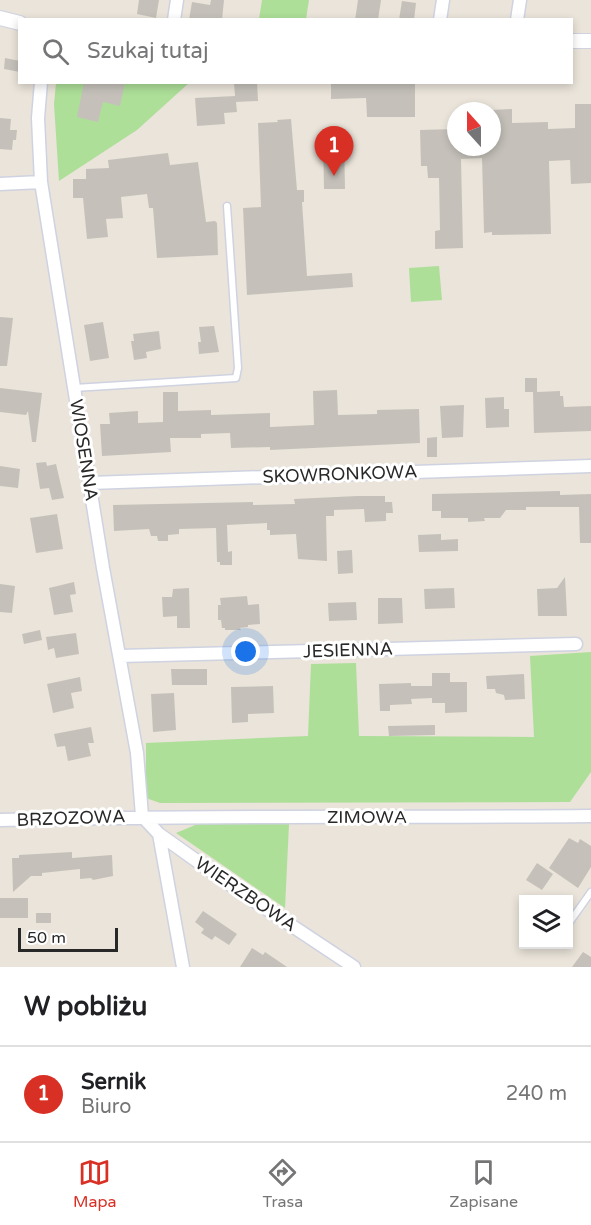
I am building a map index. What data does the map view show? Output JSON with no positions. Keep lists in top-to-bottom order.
{
  "streets": {
    "street": [
      "WIOSENNA",
      "SKOWRONKOWA",
      "JESIENNA",
      "ZIMOWA",
      "BRZOZOWA",
      "WIERZBOWA"
    ]
  },
  "crossings": [
    ["WIOSENNA", "SKOWRONKOWA"],
    ["WIOSENNA", "JESIENNA"],
    ["WIOSENNA", "ZIMOWA"],
    ["WIOSENNA", "BRZOZOWA"],
    ["WIOSENNA", "WIERZBOWA"],
    ["ZIMOWA", "BRZOZOWA"],
    ["ZIMOWA", "WIERZBOWA"],
    ["BRZOZOWA", "WIERZBOWA"]
  ],
  "scale_bar": "50 m",
  "north": "top",
  "page": {
    "search": "Szukaj tutaj",
    "pins": "1",
    "scale": "50 m",
    "heading": "W pobliżu",
    "list": [
      {
        "mark": "1",
        "name": "Sernik",
        "note": "Biuro",
        "value": "240 m"
      }
    ],
    "nav": ["Mapa", "Trasa", "Zapisane"]
  }
}
